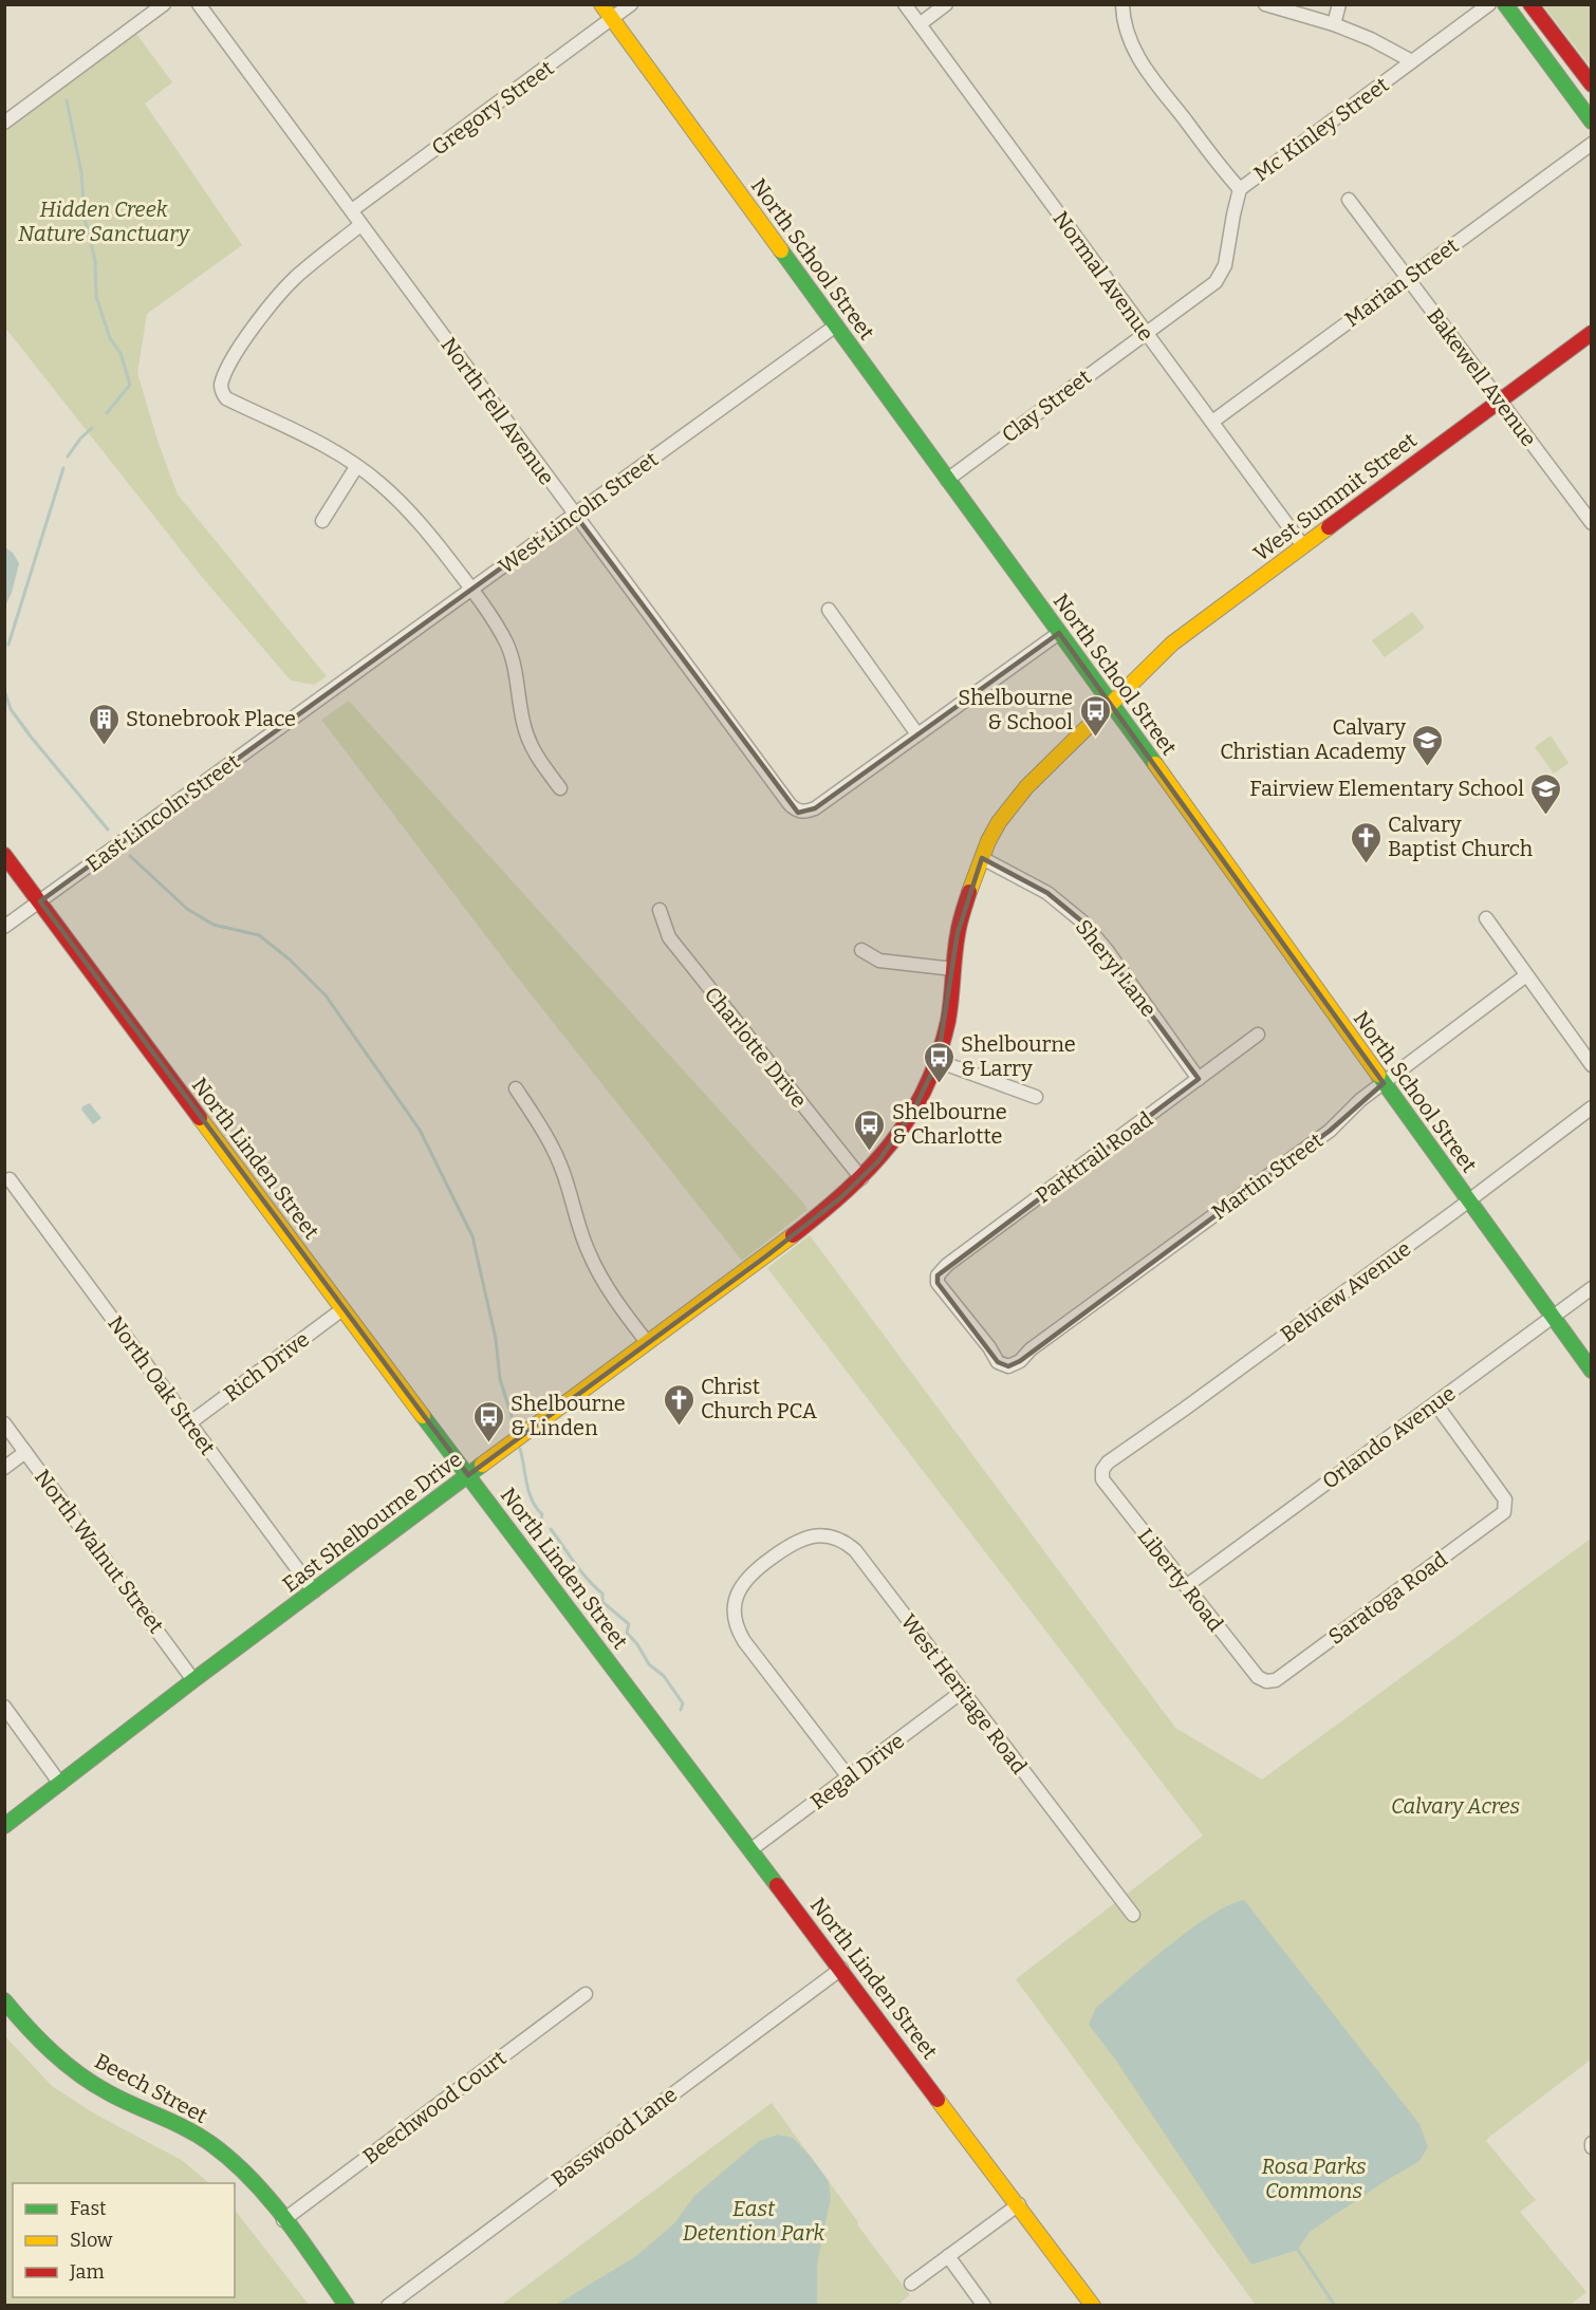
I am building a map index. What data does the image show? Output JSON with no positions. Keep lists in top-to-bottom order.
{
  "streets": {
    "street": [
      "Gregory Street",
      "Mc Kinley Street",
      "North School Street",
      "Normal Avenue",
      "Marian Street",
      "Bakewell Avenue",
      "Clay Street",
      "North Fell Avenue",
      "West Summit Street",
      "West Lincoln Street",
      "East Lincoln Street",
      "Sheryl Lane",
      "Charlotte Drive",
      "Parktrail Road",
      "North Linden Street",
      "Martin Street",
      "Belview Avenue",
      "Rich Drive",
      "North Oak Street",
      "Orlando Avenue",
      "East Shelbourne Drive",
      "North Walnut Street",
      "Liberty Road",
      "Saratoga Road",
      "West Heritage Road",
      "Regal Drive",
      "Beech Street",
      "Beechwood Court",
      "Basswood Lane"
    ]
  },
  "crossings": [
    ["Gregory Street", "North School Street"],
    ["Gregory Street", "North Fell Avenue"],
    ["Mc Kinley Street", "Normal Avenue"],
    ["Mc Kinley Street", "Clay Street"],
    ["North School Street", "Clay Street"],
    ["North School Street", "West Summit Street"],
    ["North School Street", "West Lincoln Street"],
    ["North School Street", "Martin Street"],
    ["North School Street", "Belview Avenue"],
    ["North School Street", "Orlando Avenue"],
    ["Normal Avenue", "Marian Street"],
    ["Normal Avenue", "Clay Street"],
    ["Normal Avenue", "West Summit Street"],
    ["Marian Street", "Bakewell Avenue"],
    ["Bakewell Avenue", "West Summit Street"],
    ["North Fell Avenue", "West Lincoln Street"],
    ["West Summit Street", "Sheryl Lane"],
    ["West Summit Street", "East Shelbourne Drive"],
    ["West Lincoln Street", "East Lincoln Street"],
    ["East Lincoln Street", "North Linden Street"],
    ["Sheryl Lane", "Parktrail Road"],
    ["Charlotte Drive", "East Shelbourne Drive"],
    ["Parktrail Road", "Martin Street"],
    ["North Linden Street", "Rich Drive"],
    ["North Linden Street", "East Shelbourne Drive"],
    ["North Linden Street", "Regal Drive"],
    ["North Linden Street", "Basswood Lane"],
    ["Belview Avenue", "Liberty Road"],
    ["Rich Drive", "North Oak Street"],
    ["North Oak Street", "East Shelbourne Drive"],
    ["Orlando Avenue", "Liberty Road"],
    ["Orlando Avenue", "Saratoga Road"],
    ["East Shelbourne Drive", "North Walnut Street"],
    ["Liberty Road", "Saratoga Road"],
    ["West Heritage Road", "Regal Drive"],
    ["Beech Street", "Beechwood Court"]
  ],
  "parks": [
    "Hidden Creek Nature Sanctuary",
    "Calvary Acres",
    "Rosa Parks Commons",
    "East Detention Park"
  ],
  "places": {
    "bus stop": [
      "Shelbourne & School",
      "Shelbourne & Larry",
      "Shelbourne & Charlotte",
      "Shelbourne & Linden"
    ],
    "building": ["Stonebrook Place"],
    "school or university": ["Calvary Christian Academy", "Fairview Elementary School"],
    "church": ["Calvary Baptist Church", "Christ Church PCA"]
  },
  "legend": ["Fast", "Slow", "Jam"]
}
